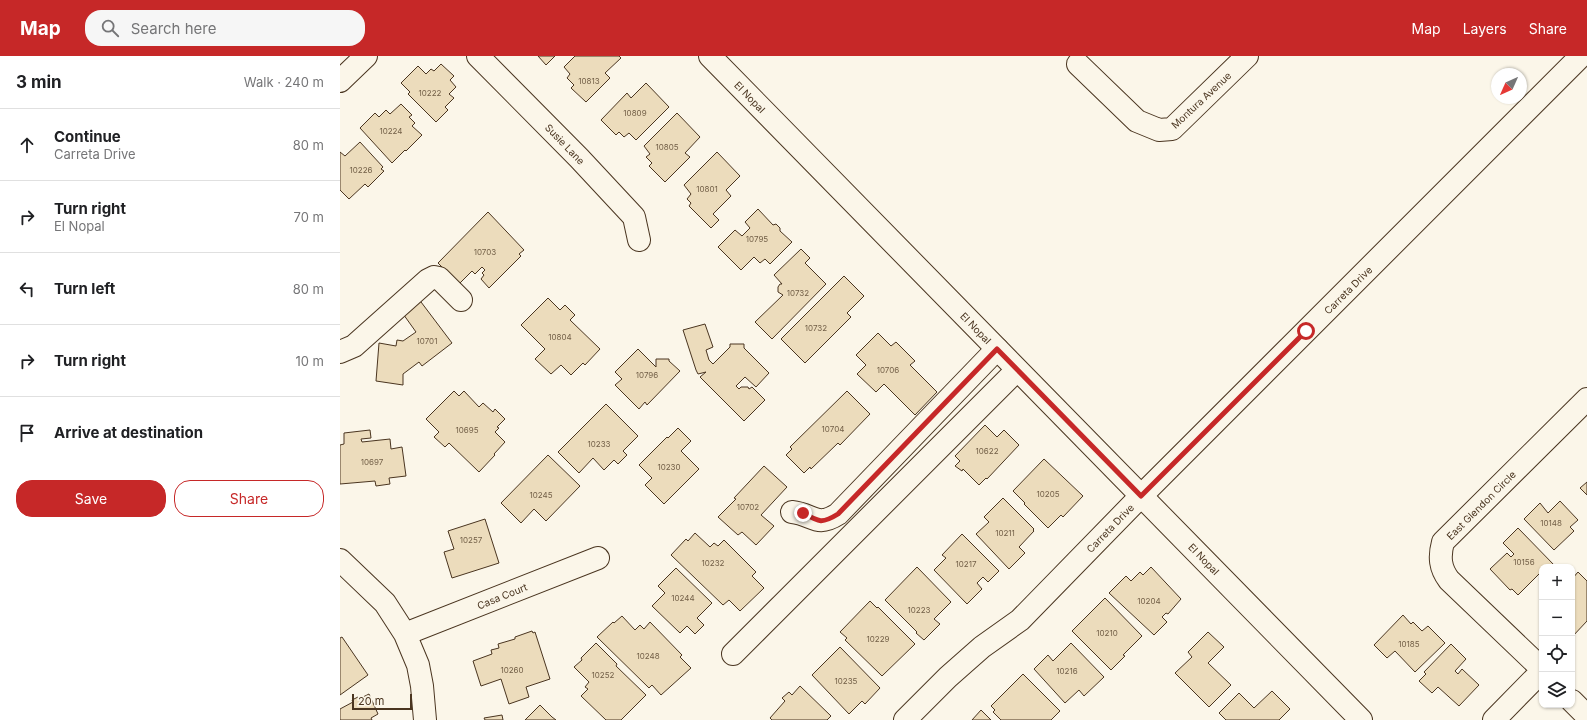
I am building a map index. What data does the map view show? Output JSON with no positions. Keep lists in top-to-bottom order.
{
  "streets": {
    "street": [
      "El Nopal",
      "Montura Avenue",
      "Susie Lane",
      "Carreta Drive",
      "East Glendon Circle",
      "Casa Court"
    ]
  },
  "crossings": [
    ["El Nopal", "Carreta Drive"]
  ],
  "house_numbers": [
    "10813",
    "10222",
    "10809",
    "10224",
    "10805",
    "10226",
    "10801",
    "10795",
    "10703",
    "10732",
    "10732",
    "10804",
    "10701",
    "10706",
    "10796",
    "10704",
    "10695",
    "10233",
    "10622",
    "10697",
    "10230",
    "10205",
    "10245",
    "10702",
    "10148",
    "10211",
    "10257",
    "10156",
    "10232",
    "10217",
    "10244",
    "10204",
    "10223",
    "10210",
    "10229",
    "10185",
    "10248",
    "10260",
    "10216",
    "10252",
    "10235"
  ],
  "scale_bar": "20 m",
  "north": "bottom left",
  "page": {
    "header": "Map",
    "search": "Search here",
    "nav": ["Map", "Layers", "Share"],
    "heading": ["3 min", "Walk · 240 m"],
    "list": [
      ["Continue", "Carreta Drive", "80 m"],
      ["Turn right", "El Nopal", "70 m"],
      ["Turn left", "80 m"],
      ["Turn right", "10 m"],
      "Arrive at destination"
    ],
    "buttons": ["Save", "Share"],
    "map_buttons": ["+", "−"],
    "scale": "20 m"
  }
}
